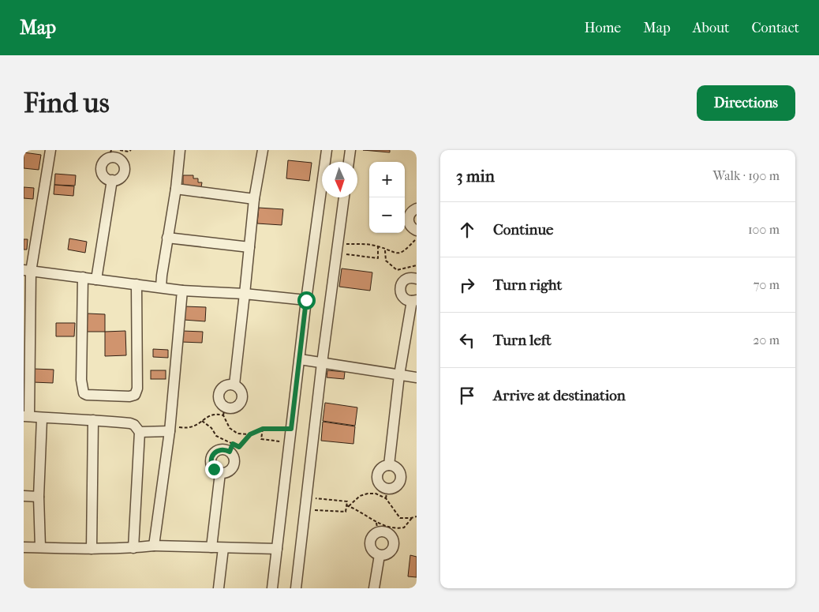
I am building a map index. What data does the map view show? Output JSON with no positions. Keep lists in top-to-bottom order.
{
  "north": "bottom",
  "page": {
    "header": "Map",
    "nav": [
      "Home",
      "Map",
      "About",
      "Contact"
    ],
    "buttons": "Directions",
    "title": "Find us",
    "heading": ["3 min", "Walk · 190 m"],
    "map_buttons": ["+", "−"],
    "list": [
      ["Continue", "100 m"],
      ["Turn right", "70 m"],
      ["Turn left", "20 m"],
      "Arrive at destination"
    ]
  }
}
